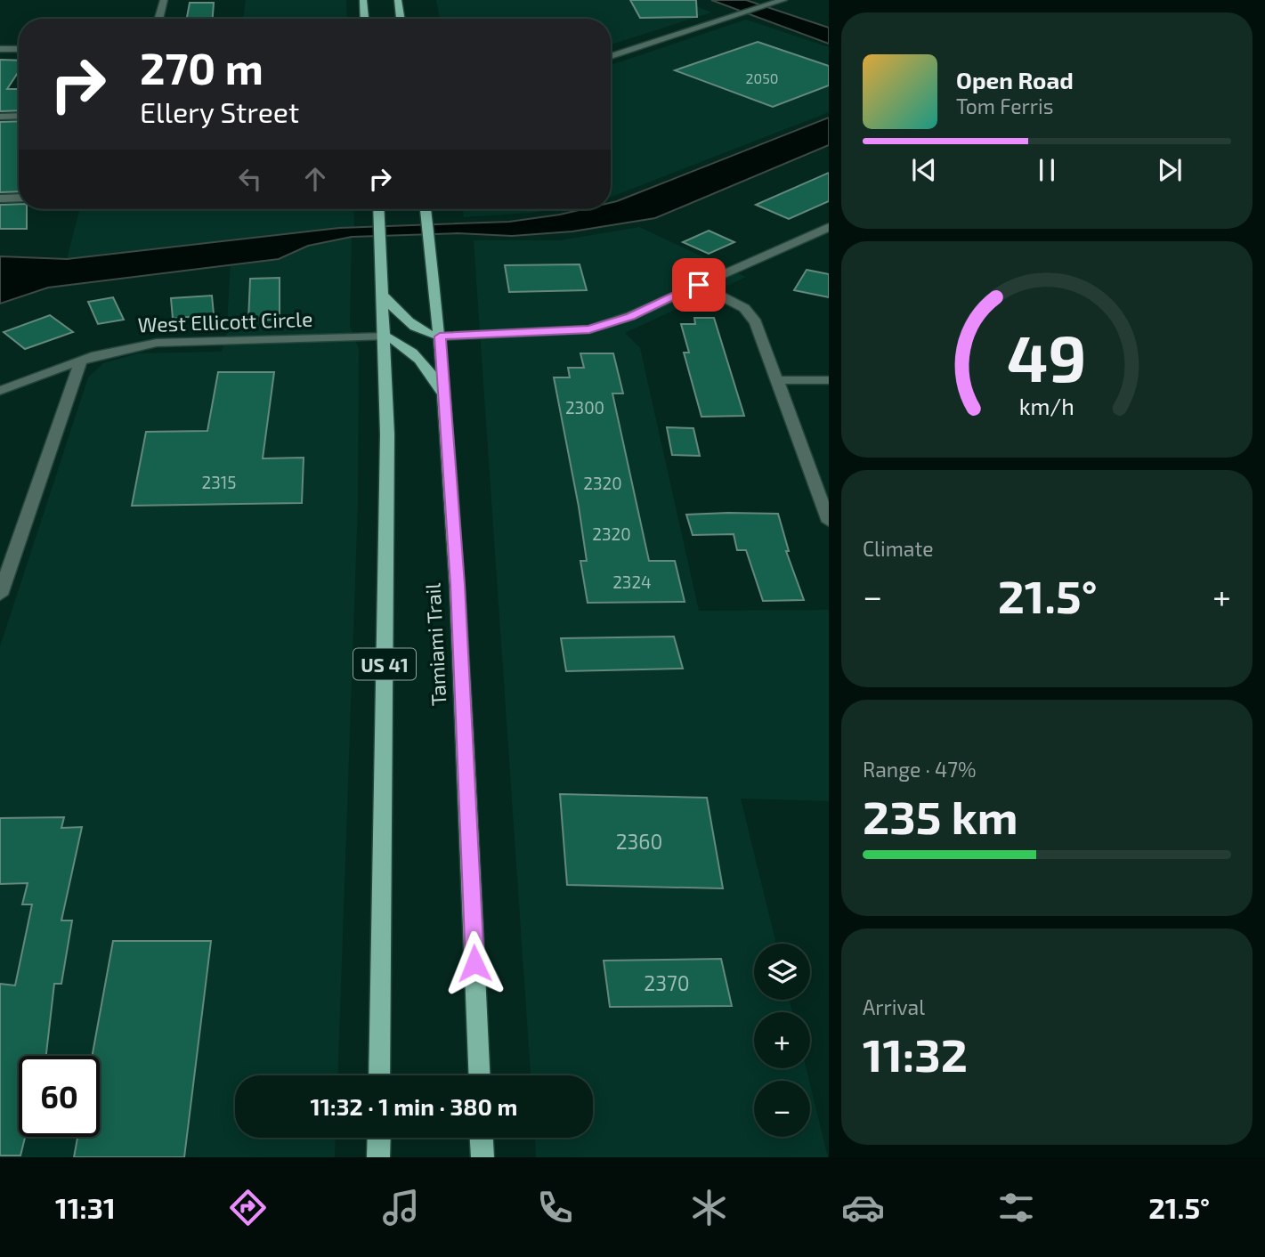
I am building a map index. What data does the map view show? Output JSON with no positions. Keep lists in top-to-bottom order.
{
  "streets": {
    "main road": ["Tamiami Trail", "US 41"],
    "street": ["West Ellicott Circle"]
  },
  "crossings": [
    ["West Ellicott Circle", "US 41"]
  ],
  "house_numbers": [
    "2050",
    "2300",
    "2315",
    "2320",
    "2320",
    "2324",
    "2360",
    "2370"
  ],
  "page": {
    "turn": ["270 m", "Ellery Street"],
    "song": ["Open Road", "Tom Ferris"],
    "tile": [
      "Climate",
      ["Range · 47%", "235 km"],
      ["Arrival", "11:32"]
    ],
    "heat": ["−", "21.5°", "+"],
    "map_buttons": ["+", "−"],
    "limit": "60",
    "trip": "11:32 · 1 min · 380 m",
    "tabs": ["11:31", "21.5°"],
    "gauge": ["49", "km/h"]
  }
}
